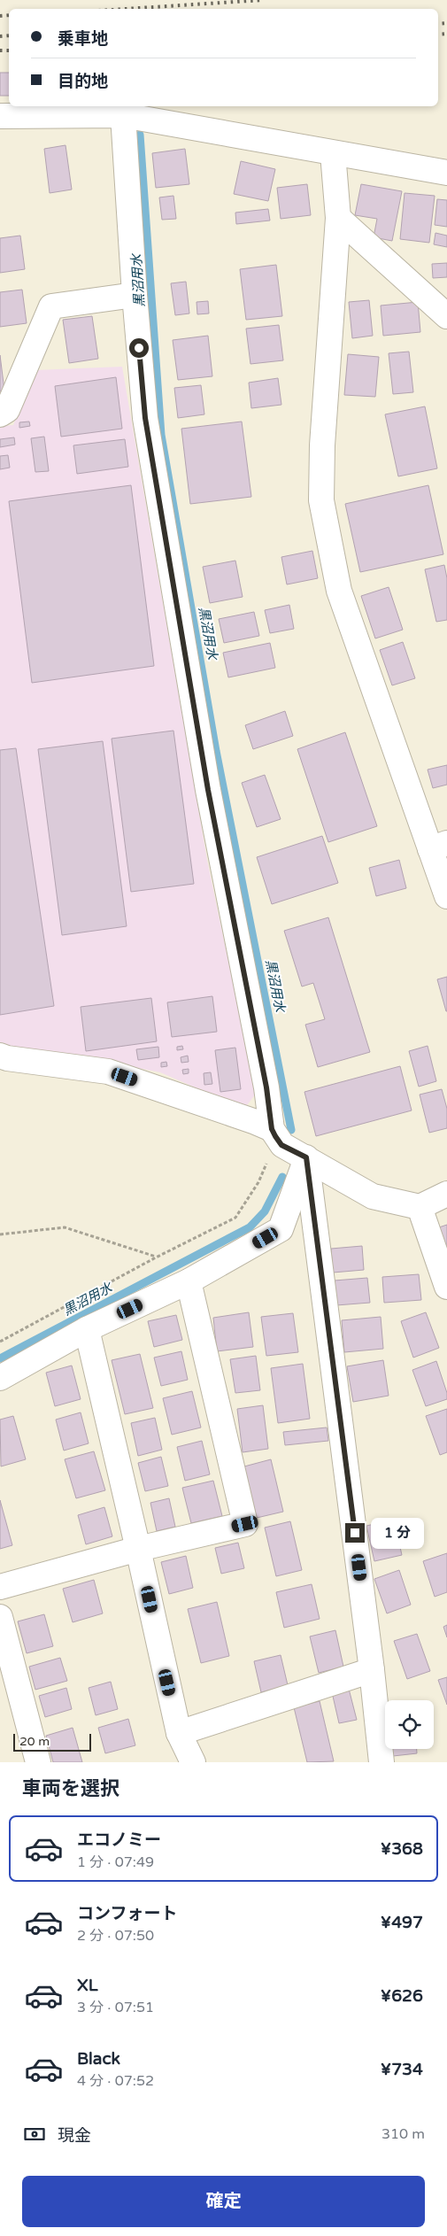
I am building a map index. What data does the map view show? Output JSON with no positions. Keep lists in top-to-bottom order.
{
  "water": ["黒沼用水"],
  "scale_bar": "20 m",
  "page": {
    "banner": ["乗車地", "目的地"],
    "bubble": "1 分",
    "scale": "20 m",
    "heading": "車両を選択",
    "list": [
      {
        "name": "エコノミー",
        "note": "1 分 · 07:49",
        "value": "¥368"
      },
      {
        "name": "コンフォート",
        "note": "2 分 · 07:50",
        "value": "¥497"
      },
      {
        "name": "XL",
        "note": "3 分 · 07:51",
        "value": "¥626"
      },
      {
        "name": "Black",
        "note": "4 分 · 07:52",
        "value": "¥734"
      }
    ],
    "pay": ["現金", "310 m"],
    "buttons": "確定"
  }
}
